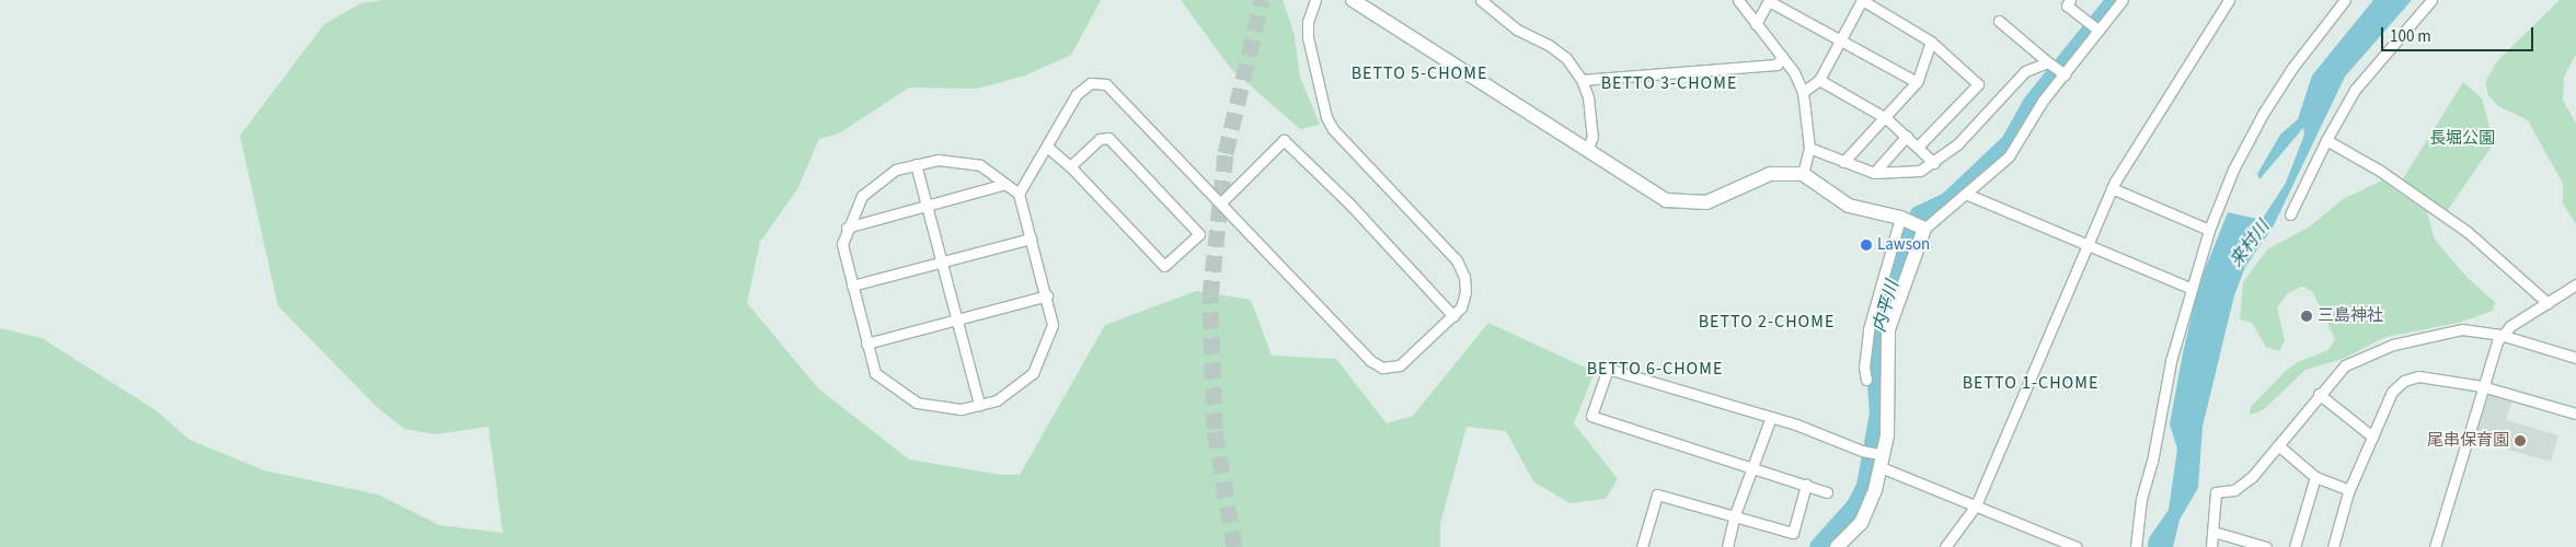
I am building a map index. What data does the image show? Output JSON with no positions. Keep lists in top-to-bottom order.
{
  "districts": [
    "BETTO 5-CHOME",
    "BETTO 3-CHOME",
    "BETTO 2-CHOME",
    "BETTO 6-CHOME",
    "BETTO 1-CHOME"
  ],
  "water": ["来村川", "内平川"],
  "parks": ["長堀公園"],
  "places": ["Lawson", "三島神社", "尾串保育園"],
  "scale_bar": "100 m"
}
